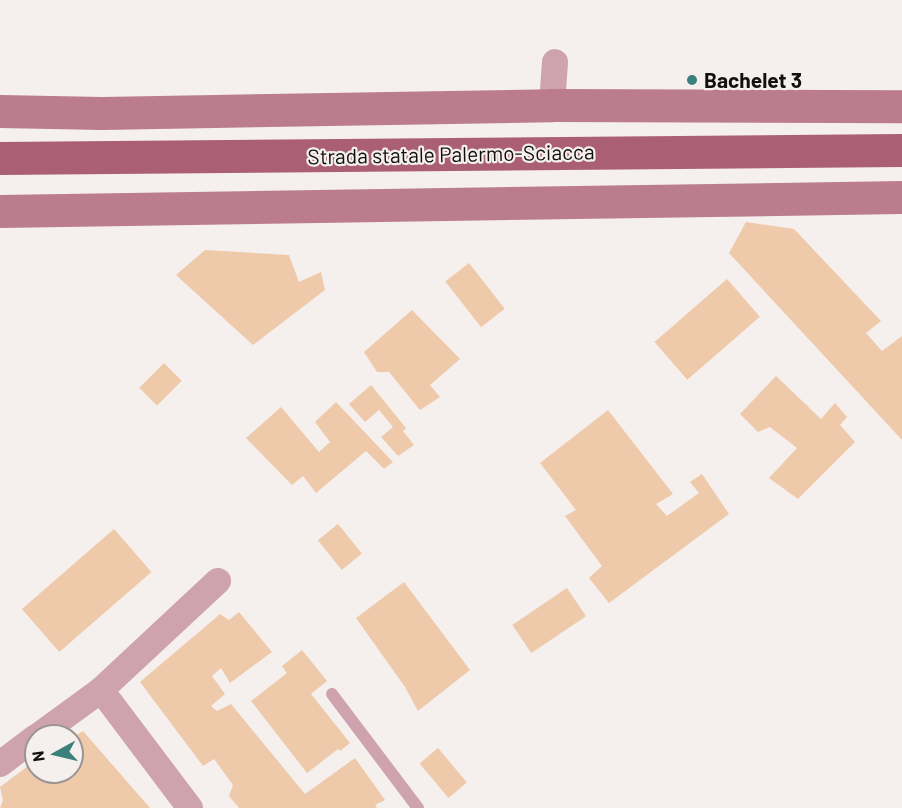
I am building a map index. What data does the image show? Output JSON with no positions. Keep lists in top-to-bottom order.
{
  "streets": {
    "main road": ["Strada statale Palermo-Sciacca"]
  },
  "places": ["Bachelet 3"],
  "north": "left"
}
